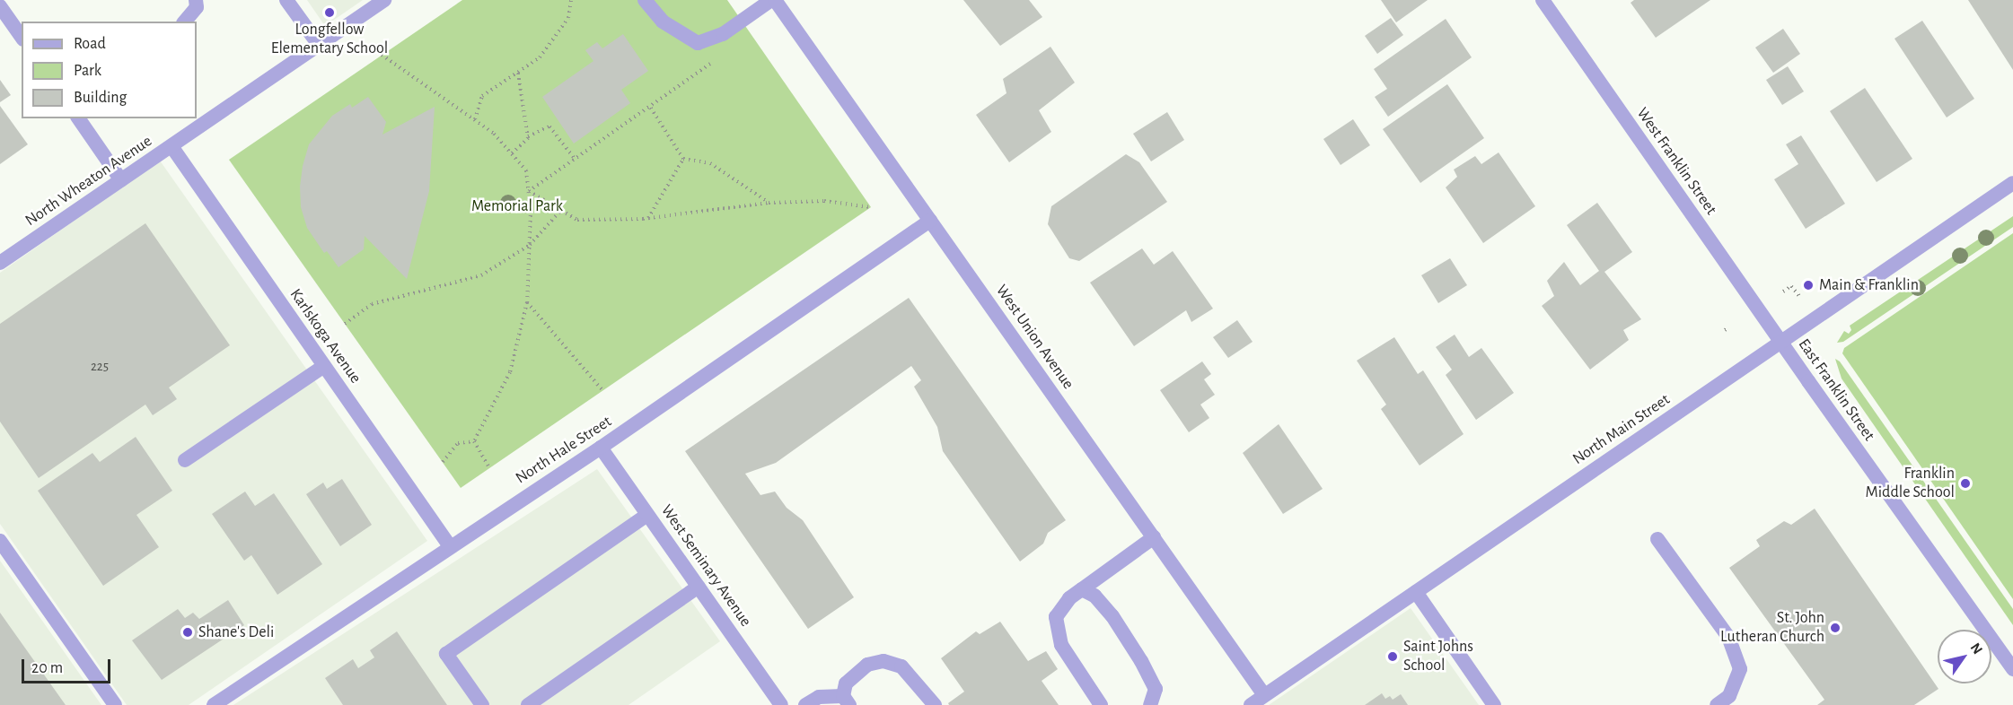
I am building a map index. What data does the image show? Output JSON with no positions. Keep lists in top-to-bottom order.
{
  "streets": {
    "street": [
      "West Franklin Street",
      "North Wheaton Avenue",
      "Karlskoga Avenue",
      "West Union Avenue",
      "East Franklin Street",
      "North Main Street",
      "North Hale Street",
      "West Seminary Avenue"
    ]
  },
  "crossings": [
    ["West Franklin Street", "East Franklin Street"],
    ["West Franklin Street", "North Main Street"],
    ["North Wheaton Avenue", "Karlskoga Avenue"],
    ["Karlskoga Avenue", "North Hale Street"],
    ["West Union Avenue", "North Main Street"],
    ["West Union Avenue", "North Hale Street"],
    ["East Franklin Street", "North Main Street"],
    ["North Hale Street", "West Seminary Avenue"]
  ],
  "parks": ["Memorial Park"],
  "places": [
    "Longfellow Elementary School",
    "Main & Franklin",
    "Franklin Middle School",
    "St. John Lutheran Church",
    "Shane's Deli",
    "Saint Johns School"
  ],
  "house_numbers": ["225"],
  "legend": ["Road", "Park", "Building"],
  "scale_bar": "20 m",
  "north": "top right"
}
